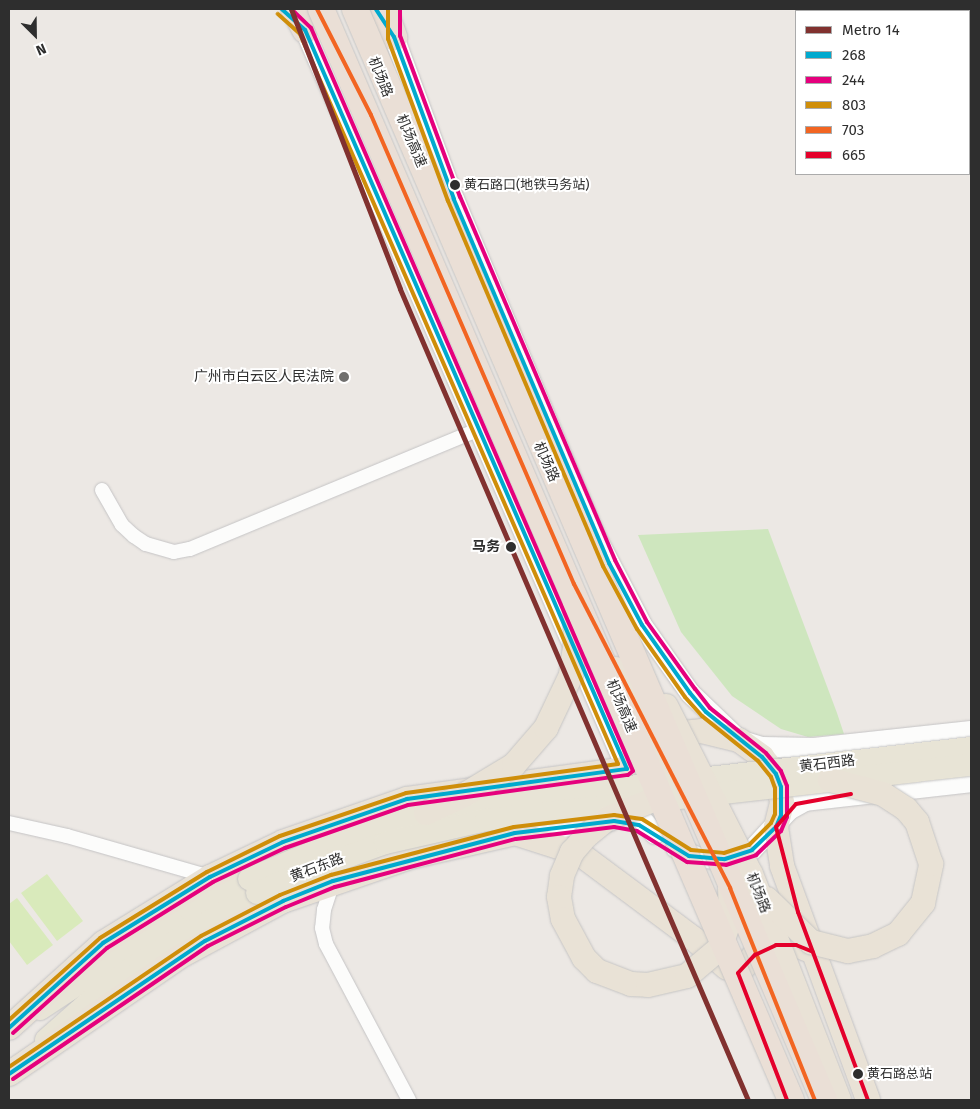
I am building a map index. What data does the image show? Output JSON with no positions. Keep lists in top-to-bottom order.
{
  "streets": {
    "highway": ["机场路", "机场高速"],
    "main road": ["黄石西路", "黄石东路"]
  },
  "crossings": [
    ["机场路", "机场高速"],
    ["黄石西路", "黄石东路"]
  ],
  "places": [
    "黄石路口(地铁马务站)",
    "广州市白云区人民法院",
    "马务",
    "黄石路总站"
  ],
  "lines": [
    "metro line 14",
    "transit line 268",
    "transit line 244",
    "transit line 803",
    "transit line 703",
    "transit line 665"
  ],
  "legend": [
    "Metro 14",
    "268",
    "244",
    "803",
    "703",
    "665"
  ],
  "north": "bottom right"
}
